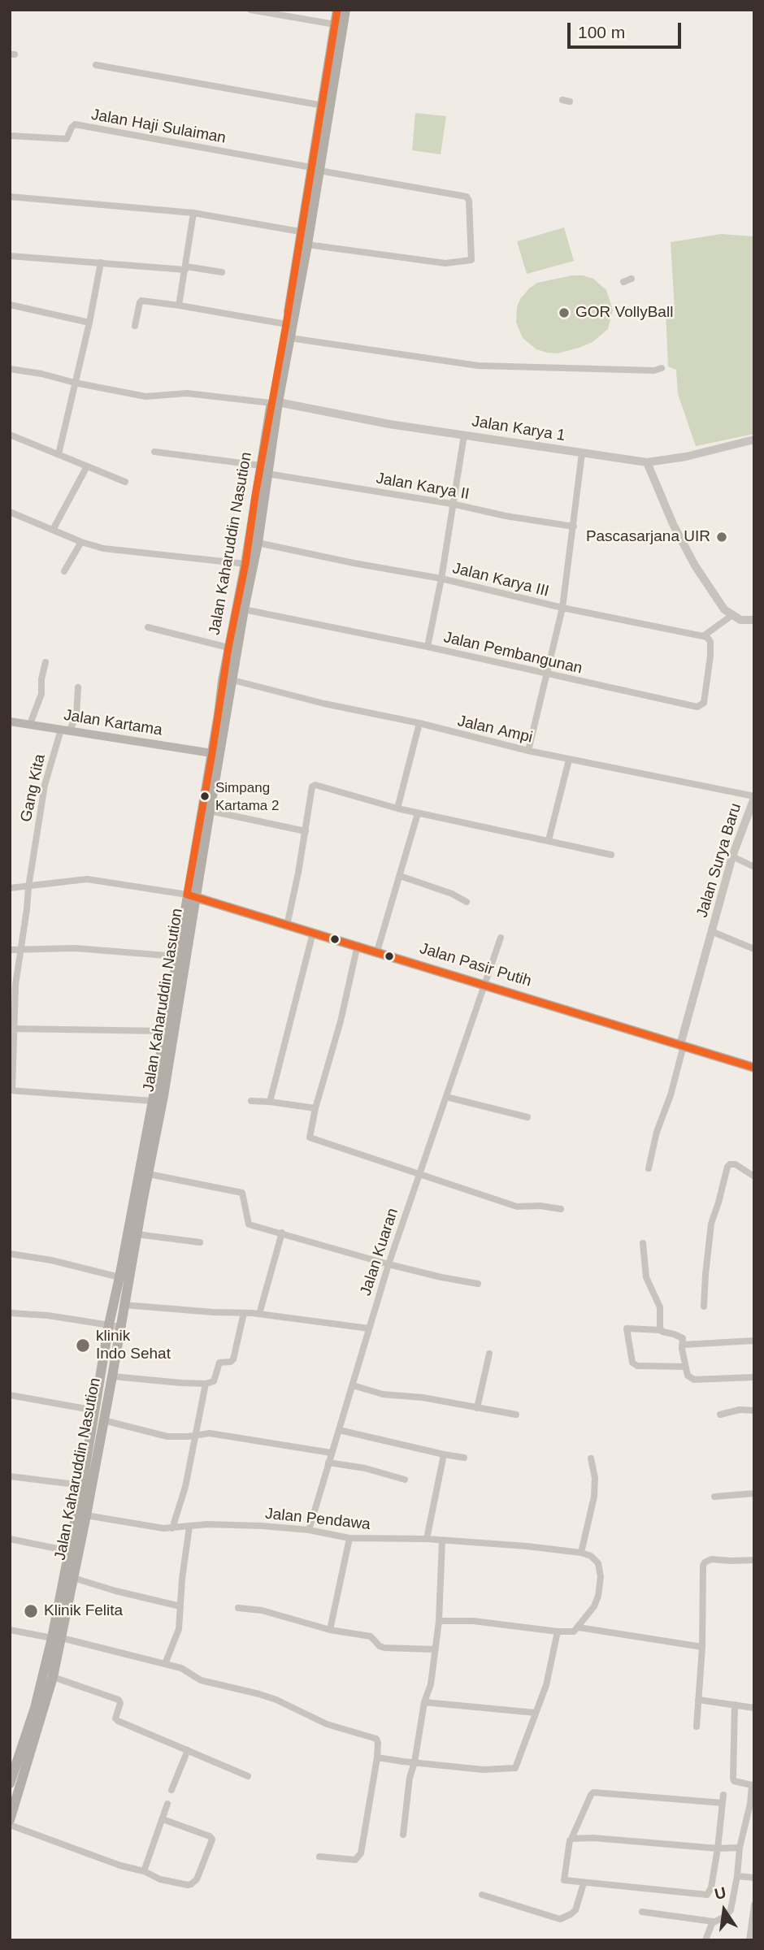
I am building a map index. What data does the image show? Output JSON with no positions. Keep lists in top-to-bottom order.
{
  "streets": {
    "highway": ["Jalan Kaharuddin Nasution", "Jalan Pasir Putih"],
    "main road": ["Jalan Kartama"],
    "street": [
      "Jalan Haji Sulaiman",
      "Jalan Karya 1",
      "Jalan Karya II",
      "Jalan Karya III",
      "Jalan Pembangunan",
      "Jalan Ampi",
      "Gang Kita",
      "Jalan Surya Baru",
      "Jalan Kuaran",
      "Jalan Pendawa"
    ]
  },
  "crossings": [
    ["Jalan Haji Sulaiman", "Jalan Kaharuddin Nasution"],
    ["Jalan Karya 1", "Jalan Kaharuddin Nasution"],
    ["Jalan Karya II", "Jalan Kaharuddin Nasution"],
    ["Jalan Kaharuddin Nasution", "Jalan Karya III"],
    ["Jalan Kaharuddin Nasution", "Jalan Pembangunan"],
    ["Jalan Kaharuddin Nasution", "Jalan Kartama"],
    ["Jalan Kaharuddin Nasution", "Jalan Ampi"],
    ["Jalan Kaharuddin Nasution", "Jalan Pasir Putih"],
    ["Jalan Kaharuddin Nasution", "Jalan Pendawa"],
    ["Jalan Karya III", "Jalan Pembangunan"],
    ["Jalan Kartama", "Gang Kita"],
    ["Jalan Ampi", "Jalan Surya Baru"],
    ["Jalan Surya Baru", "Jalan Pasir Putih"],
    ["Jalan Pasir Putih", "Jalan Kuaran"],
    ["Jalan Kuaran", "Jalan Pendawa"]
  ],
  "places": [
    "GOR VollyBall",
    "Pascasarjana UIR",
    "Simpang Kartama 2",
    "klinik Indo Sehat",
    "Klinik Felita"
  ],
  "scale_bar": "100 m",
  "north": "top"
}
